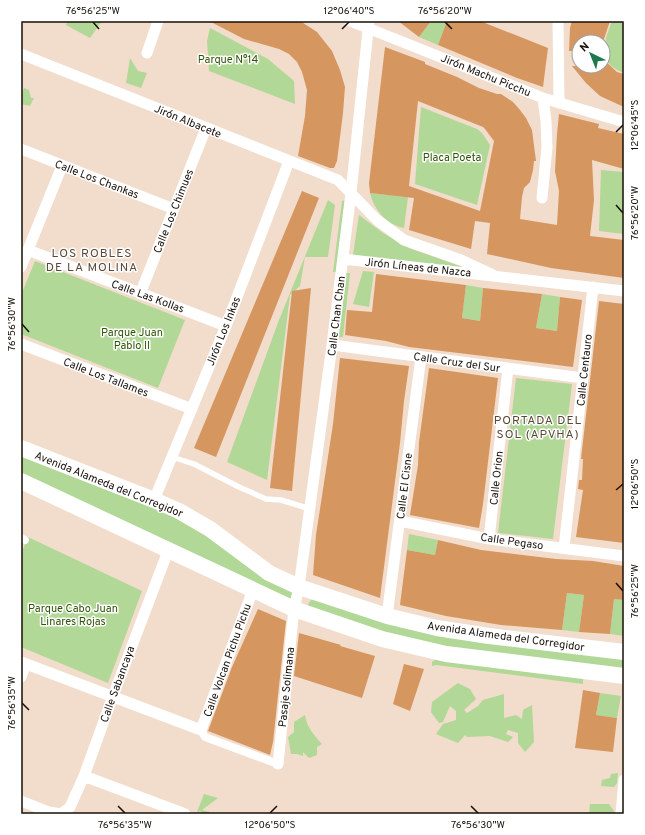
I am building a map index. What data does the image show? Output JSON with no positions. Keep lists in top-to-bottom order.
{
  "streets": {
    "main road": ["Avenida Alameda del Corregidor"],
    "street": [
      "Jirón Machu Picchu",
      "Jirón Albacete",
      "Calle Los Chankas",
      "Calle Los Chimues",
      "Jirón Líneas de Nazca",
      "Calle Las Kollas",
      "Calle Chan Chan",
      "Jirón Los Inkas",
      "Calle Cruz del Sur",
      "Calle Centauro",
      "Calle Los Tallames",
      "Calle Orion",
      "Calle El Cisne",
      "Calle Pegaso",
      "Calle Volcan Pichu Pichu",
      "Calle Sabancaya",
      "Pasaje Solimana"
    ]
  },
  "crossings": [
    ["Jirón Machu Picchu", "Calle Chan Chan"],
    ["Jirón Albacete", "Calle Los Chimues"],
    ["Jirón Albacete", "Jirón Líneas de Nazca"],
    ["Jirón Albacete", "Calle Chan Chan"],
    ["Jirón Albacete", "Jirón Los Inkas"],
    ["Calle Los Chankas", "Calle Los Chimues"],
    ["Calle Los Chimues", "Calle Las Kollas"],
    ["Jirón Líneas de Nazca", "Calle Chan Chan"],
    ["Jirón Líneas de Nazca", "Calle Centauro"],
    ["Calle Las Kollas", "Jirón Los Inkas"],
    ["Calle Chan Chan", "Calle Cruz del Sur"],
    ["Calle Chan Chan", "Avenida Alameda del Corregidor"],
    ["Calle Chan Chan", "Pasaje Solimana"],
    ["Jirón Los Inkas", "Calle Los Tallames"],
    ["Jirón Los Inkas", "Avenida Alameda del Corregidor"],
    ["Calle Cruz del Sur", "Calle Centauro"],
    ["Calle Cruz del Sur", "Calle Orion"],
    ["Calle Cruz del Sur", "Calle El Cisne"],
    ["Calle Centauro", "Calle Pegaso"],
    ["Calle Orion", "Calle Pegaso"],
    ["Avenida Alameda del Corregidor", "Calle El Cisne"],
    ["Calle El Cisne", "Calle Pegaso"]
  ],
  "districts": ["LOS ROBLES DE LA MOLINA", "PORTADA DEL SOL (APVHA)"],
  "parks": [
    "Parque N°14",
    "Placa Poeta",
    "Parque Juan Pablo II",
    "Parque Cabo Juan Linares Rojas"
  ],
  "north": "top left",
  "coordinates": [
    "76°56'25\"W",
    "12°06'40\"S",
    "76°56'20\"W",
    "12°06'45\"S",
    "76°56'30\"W",
    "12°06'50\"S",
    "76°56'35\"W"
  ]
}
